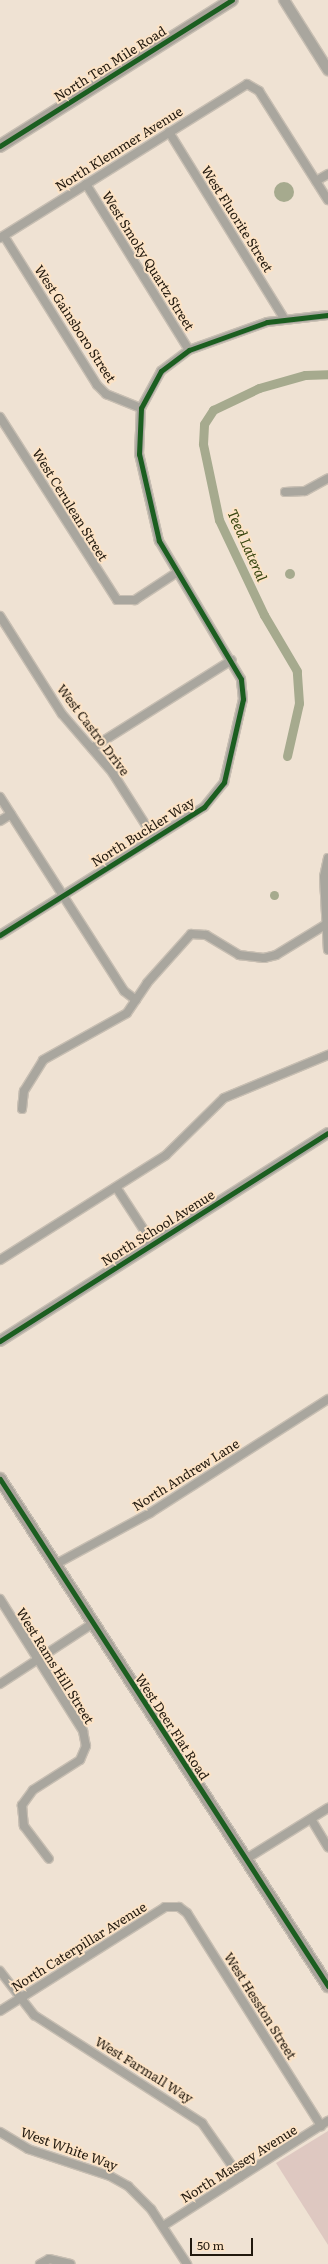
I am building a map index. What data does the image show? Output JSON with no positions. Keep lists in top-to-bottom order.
{
  "streets": {
    "main road": ["North Ten Mile Road", "West Deer Flat Road"],
    "street": [
      "North Klemmer Avenue",
      "West Fluorite Street",
      "West Smoky Quartz Street",
      "West Gainsboro Street",
      "West Cerulean Street",
      "West Castro Drive",
      "North Buckler Way",
      "North School Avenue",
      "North Andrew Lane",
      "West Rams Hill Street",
      "North Caterpillar Avenue",
      "West Hesston Street",
      "West Farmall Way",
      "West White Way",
      "North Massey Avenue"
    ]
  },
  "crossings": [
    ["North Klemmer Avenue", "West Fluorite Street"],
    ["North Klemmer Avenue", "West Smoky Quartz Street"],
    ["North Klemmer Avenue", "West Gainsboro Street"],
    ["West Gainsboro Street", "North Buckler Way"],
    ["West Cerulean Street", "North Buckler Way"],
    ["West Castro Drive", "North Buckler Way"],
    ["North Andrew Lane", "West Deer Flat Road"],
    ["North Caterpillar Avenue", "West Hesston Street"],
    ["North Caterpillar Avenue", "West Farmall Way"],
    ["West Hesston Street", "North Massey Avenue"],
    ["West Farmall Way", "North Massey Avenue"],
    ["West White Way", "North Massey Avenue"]
  ],
  "water": ["Teed Lateral"],
  "scale_bar": "50 m"
}
